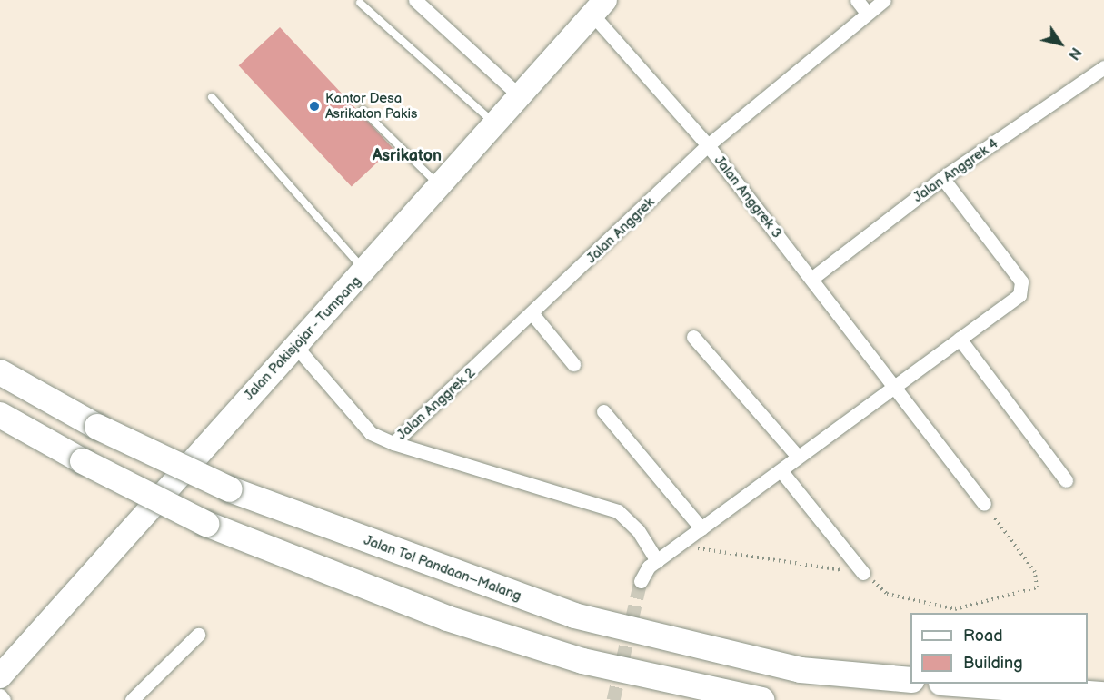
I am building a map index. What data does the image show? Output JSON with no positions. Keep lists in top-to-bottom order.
{
  "streets": {
    "highway": ["Jalan Tol Pandaan–Malang"],
    "main road": ["Jalan Pakisjajar - Tumpang"],
    "street": [
      "Jalan Anggrek 4",
      "Jalan Anggrek 3",
      "Jalan Anggrek",
      "Jalan Anggrek 2"
    ]
  },
  "crossings": [
    ["Jalan Anggrek 4", "Jalan Anggrek 3"],
    ["Jalan Anggrek 3", "Jalan Anggrek"],
    ["Jalan Anggrek 3", "Jalan Pakisjajar - Tumpang"],
    ["Jalan Anggrek", "Jalan Anggrek 2"],
    ["Jalan Pakisjajar - Tumpang", "Jalan Anggrek 2"]
  ],
  "districts": ["Asrikaton"],
  "places": ["Kantor Desa Asrikaton Pakis"],
  "legend": ["Road", "Building"],
  "north": "bottom right"
}
